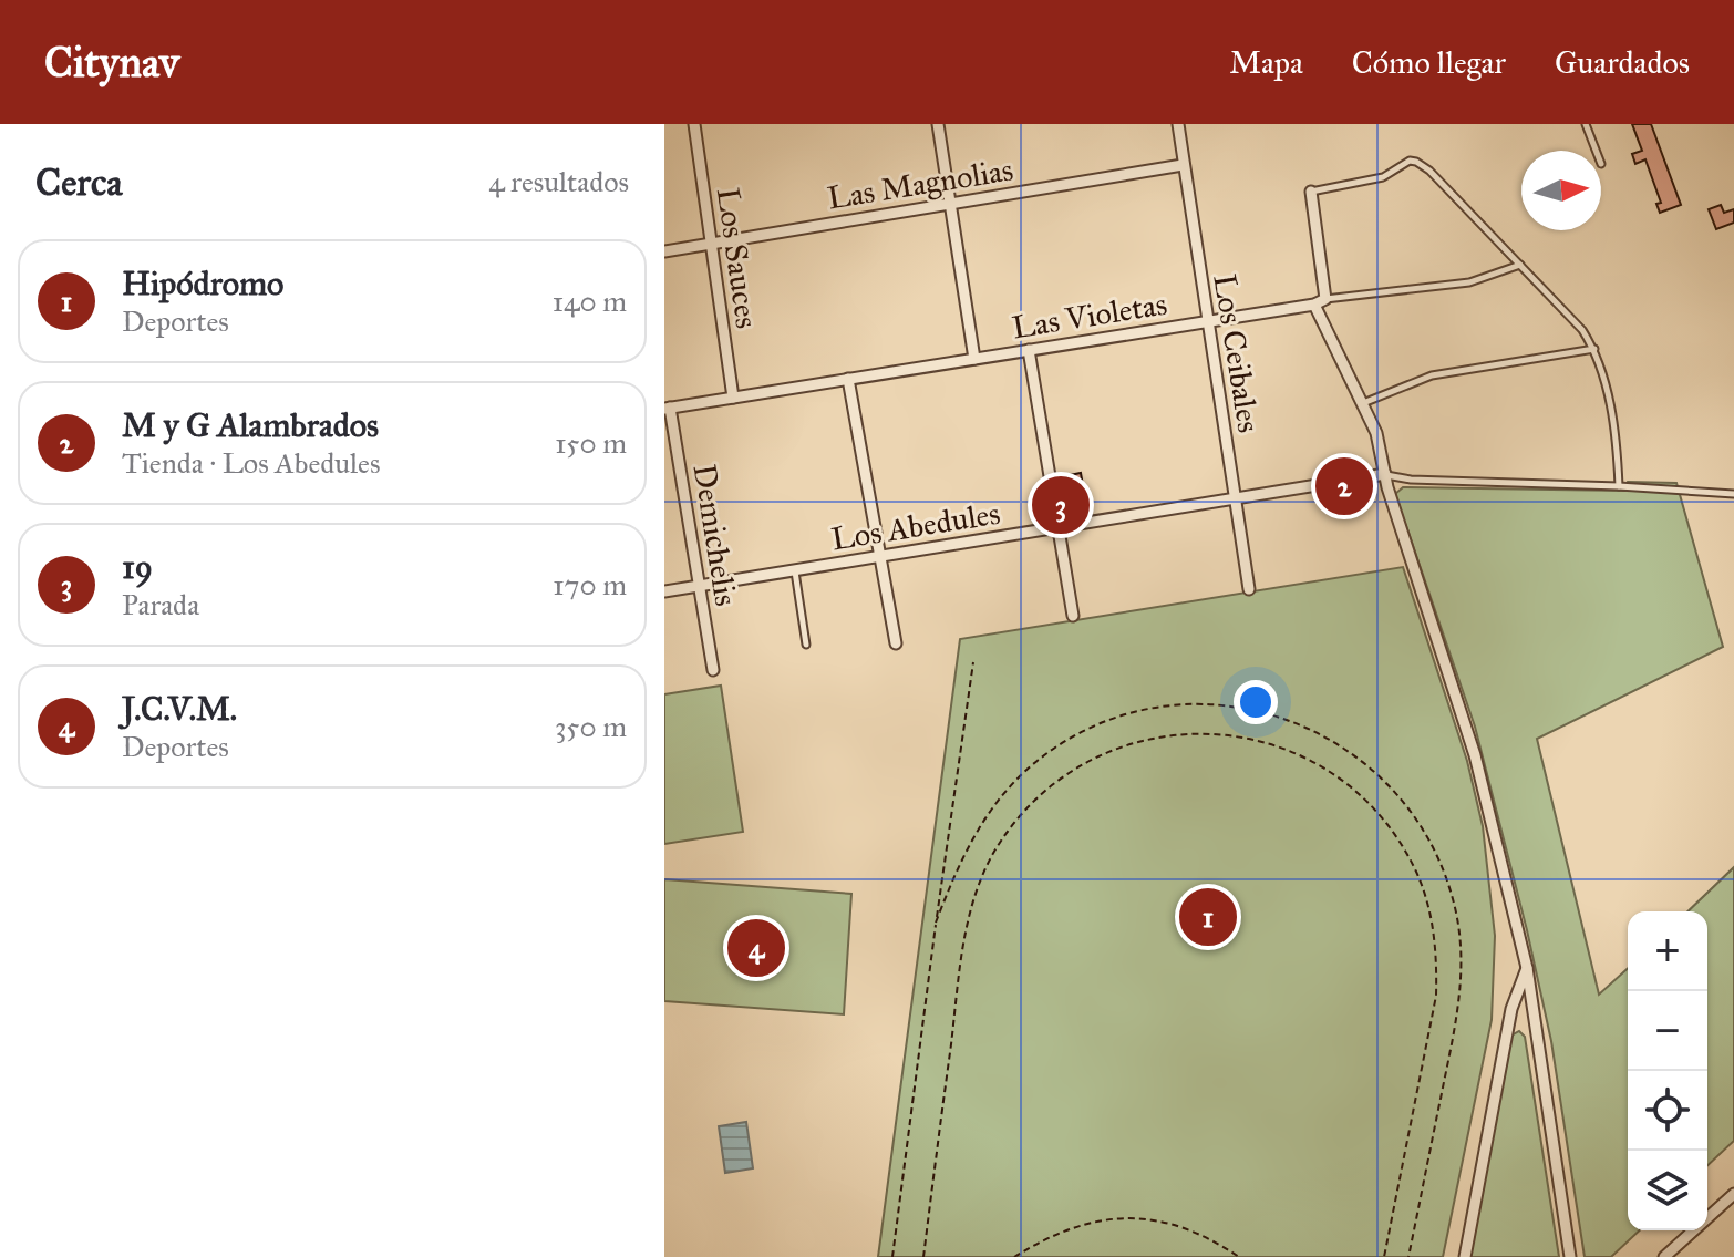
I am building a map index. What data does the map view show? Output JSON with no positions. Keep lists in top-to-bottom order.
{
  "streets": {
    "street": [
      "Las Magnolias",
      "Los Sauces",
      "Las Violetas",
      "Los Ceibales",
      "Los Abedules",
      "Demichelis"
    ]
  },
  "crossings": [
    ["Las Magnolias", "Los Sauces"],
    ["Las Magnolias", "Los Ceibales"],
    ["Los Sauces", "Las Violetas"],
    ["Las Violetas", "Los Ceibales"],
    ["Las Violetas", "Demichelis"],
    ["Los Ceibales", "Los Abedules"],
    ["Los Abedules", "Demichelis"]
  ],
  "north": "right",
  "page": {
    "header": "Citynav",
    "nav": ["Mapa", "Cómo llegar", "Guardados"],
    "heading": ["Cerca", "4 resultados"],
    "list": [
      {
        "mark": "1",
        "name": "Hipódromo",
        "note": "Deportes",
        "value": "140 m"
      },
      {
        "mark": "2",
        "name": "M y G Alambrados",
        "note": "Tienda · Los Abedules",
        "value": "150 m"
      },
      {
        "mark": "3",
        "name": "19",
        "note": "Parada",
        "value": "170 m"
      },
      {
        "mark": "4",
        "name": "J.C.V.M.",
        "note": "Deportes",
        "value": "350 m"
      }
    ],
    "pins": [
      "2",
      "3",
      "1",
      "4"
    ],
    "map_buttons": ["+", "−"]
  }
}
